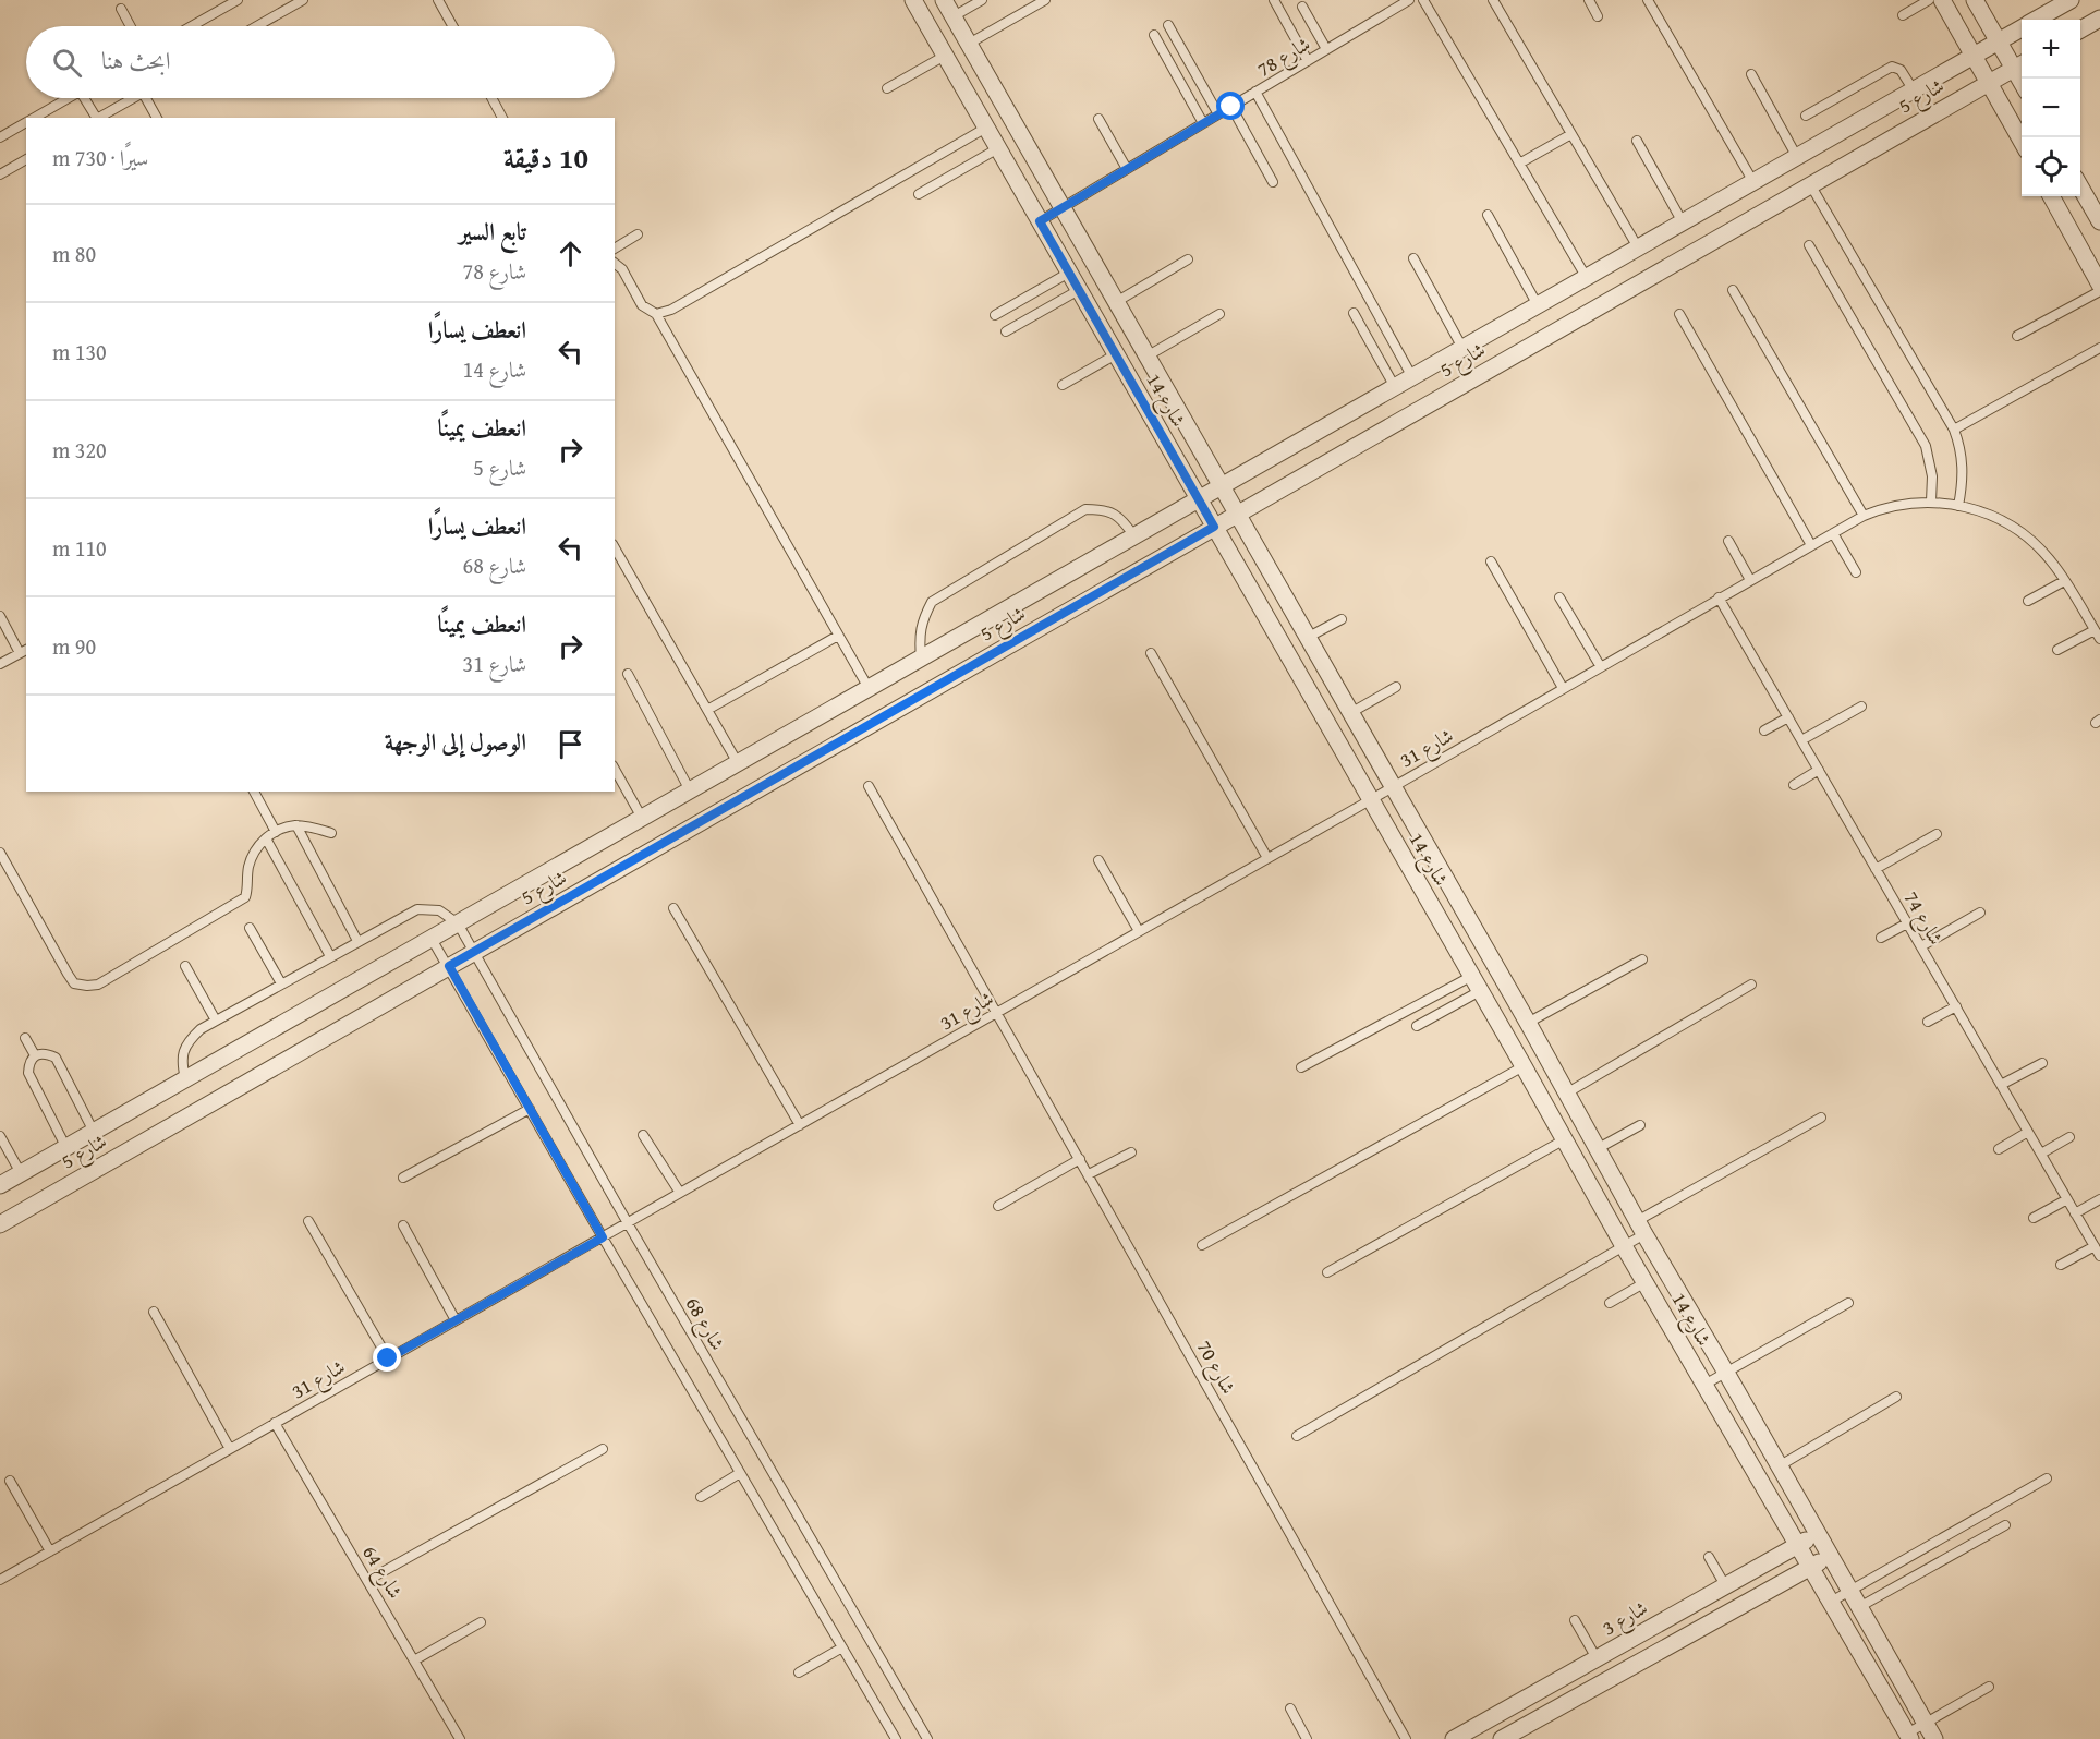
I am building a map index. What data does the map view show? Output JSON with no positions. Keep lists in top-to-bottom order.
{
  "streets": {
    "street": ["شارع 5", "شارع 14", "شارع 3"],
    "lane": [
      "شارع 78",
      "شارع 31",
      "شارع 74",
      "شارع 68",
      "شارع 70",
      "شارع 64"
    ]
  },
  "crossings": [
    ["شارع 78", "شارع 14"],
    ["شارع 5", "شارع 14"],
    ["شارع 5", "شارع 68"],
    ["شارع 14", "شارع 31"],
    ["شارع 14", "شارع 3"],
    ["شارع 31", "شارع 74"],
    ["شارع 31", "شارع 68"],
    ["شارع 31", "شارع 70"],
    ["شارع 31", "شارع 64"]
  ],
  "page": {
    "map_buttons": ["+", "−"],
    "search": "ابحث هنا",
    "heading": ["10 دقيقة", "سيرًا · 730 m"],
    "list": [
      ["تابع السير", "شارع 78", "80 m"],
      ["انعطف يسارًا", "شارع 14", "130 m"],
      ["انعطف يمينًا", "شارع 5", "320 m"],
      ["انعطف يسارًا", "شارع 68", "110 m"],
      ["انعطف يمينًا", "شارع 31", "90 m"],
      "الوصول إلى الوجهة"
    ]
  }
}
